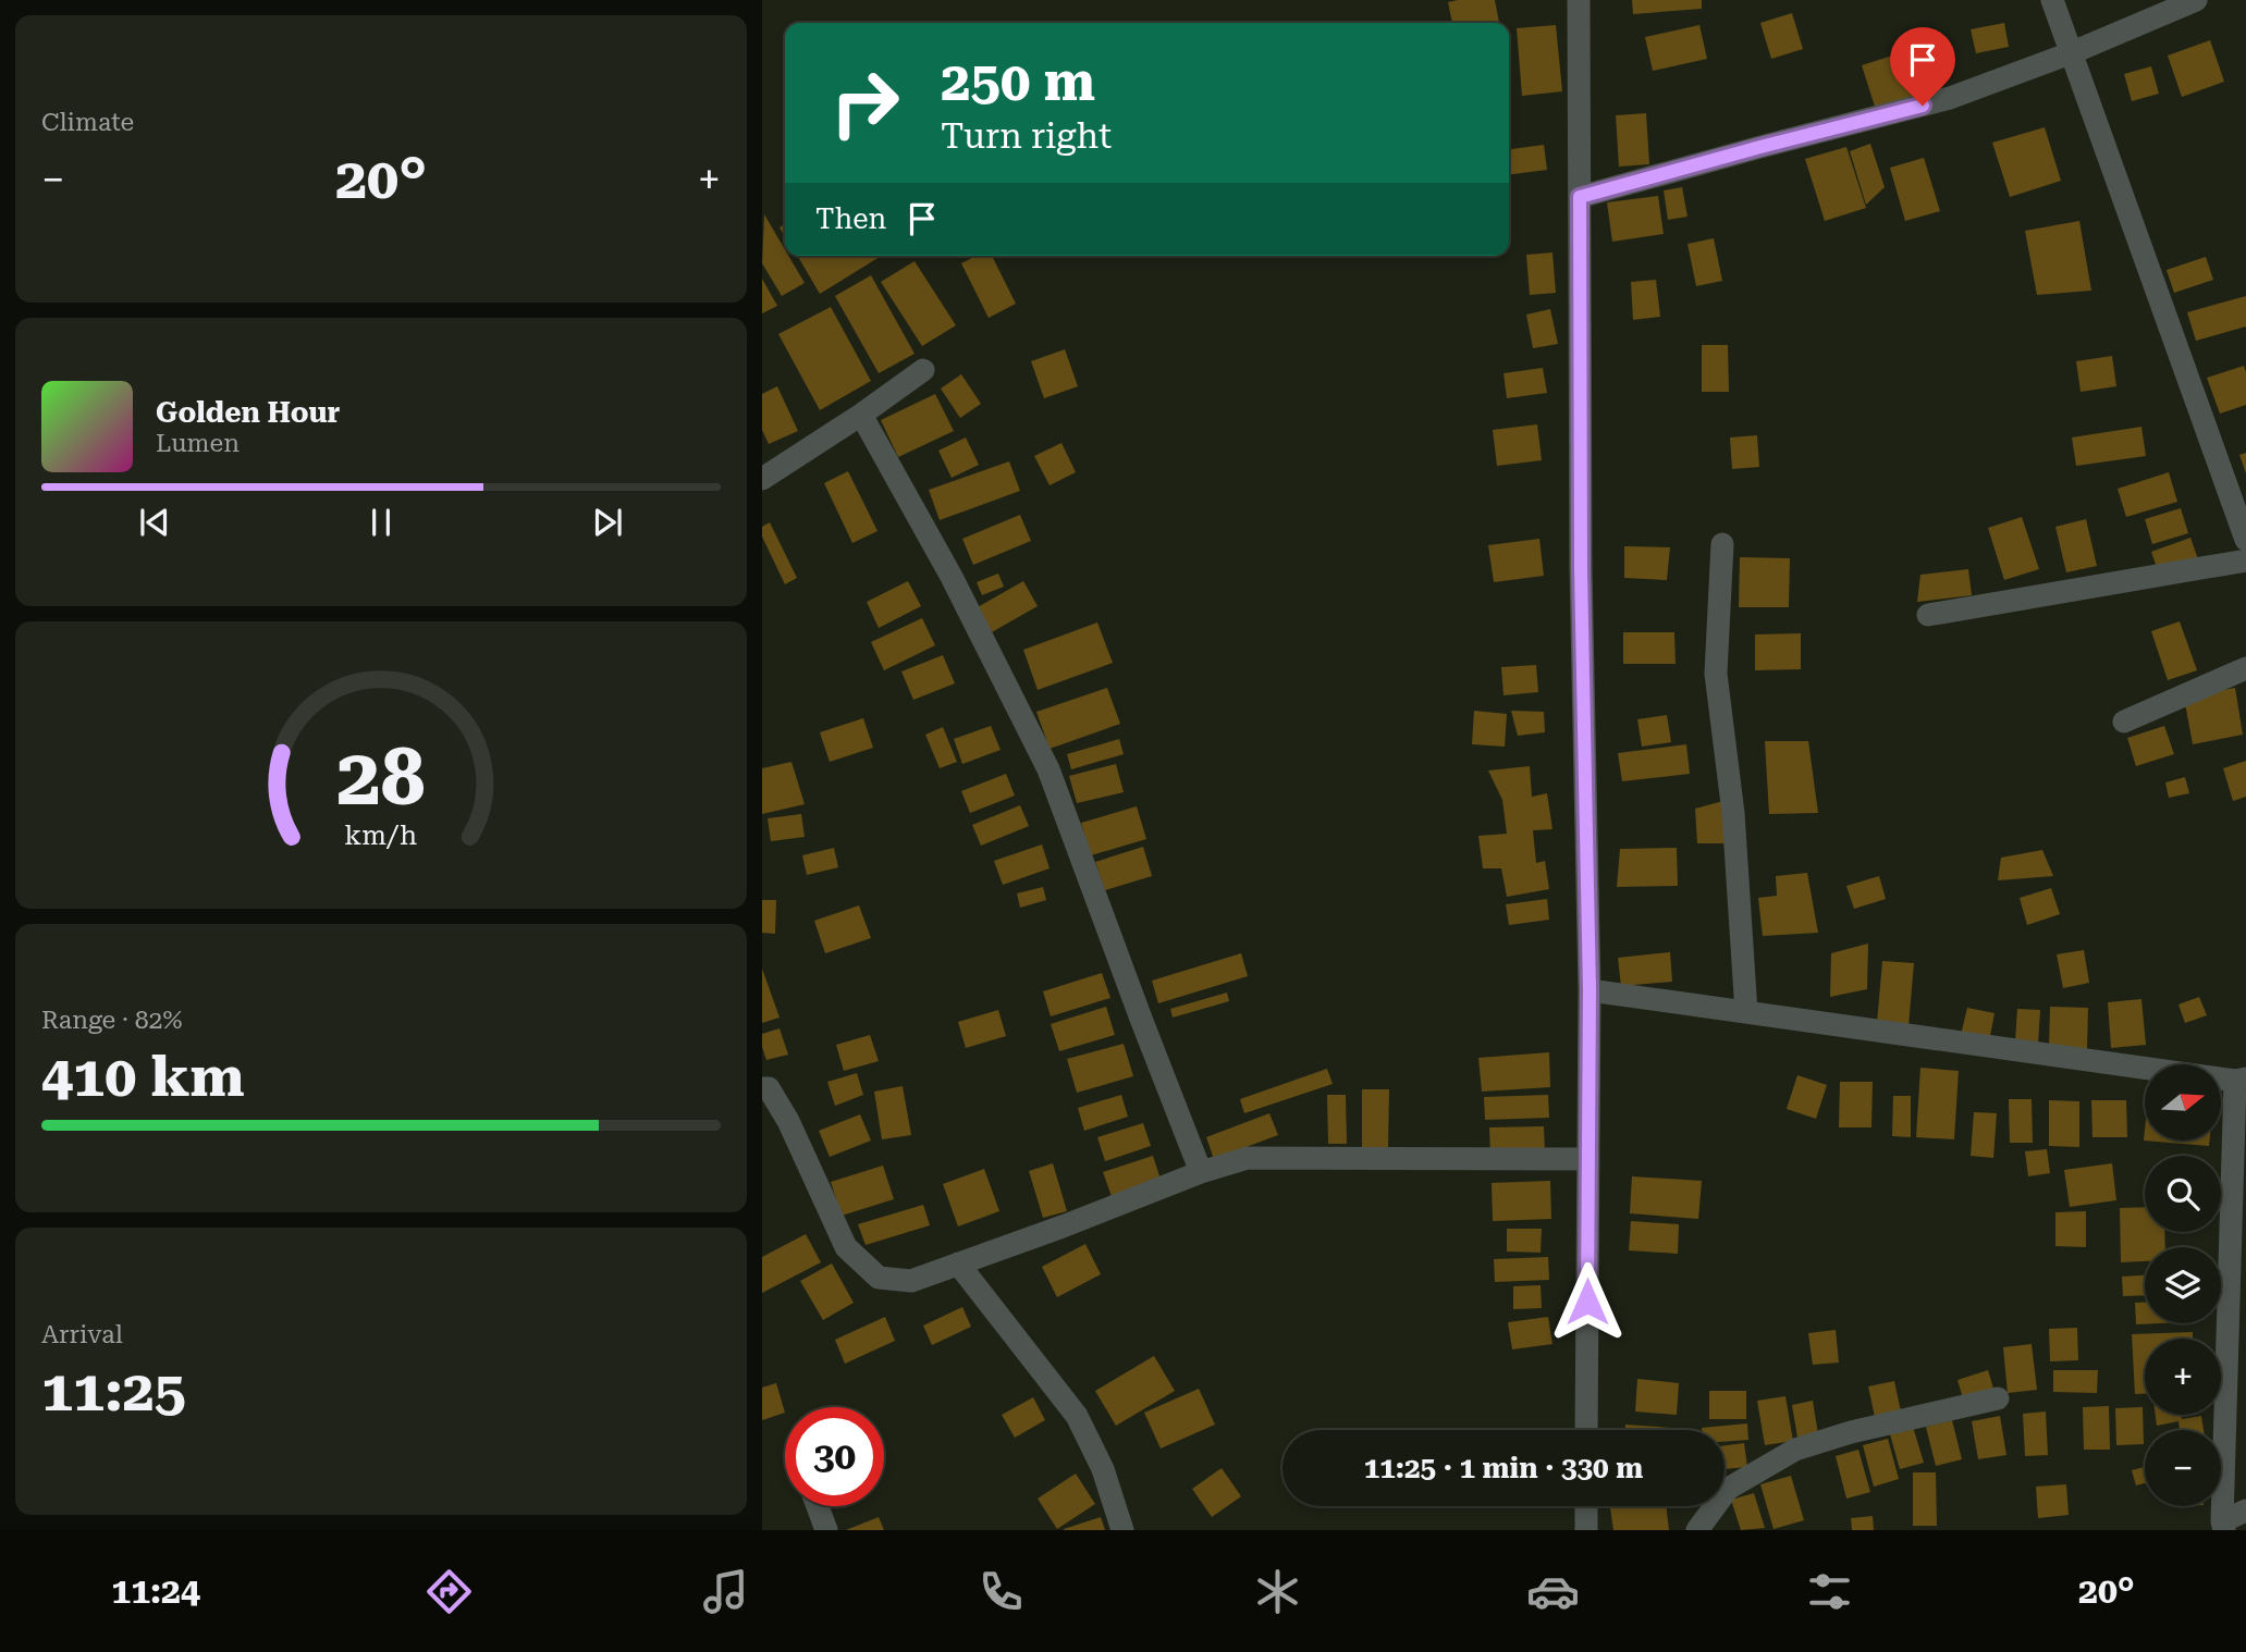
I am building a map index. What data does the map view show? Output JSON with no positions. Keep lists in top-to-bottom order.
{
  "north": "right",
  "page": {
    "tile": [
      "Climate",
      ["Range · 82%", "410 km"],
      ["Arrival", "11:25"]
    ],
    "turn": ["250 m", "Turn right"],
    "heat": ["−", "20°", "+"],
    "then": "Then",
    "song": ["Golden Hour", "Lumen"],
    "map_buttons": ["+", "−"],
    "limit": "30",
    "trip": "11:25 · 1 min · 330 m",
    "tabs": ["11:24", "20°"],
    "gauge": ["28", "km/h"]
  }
}
